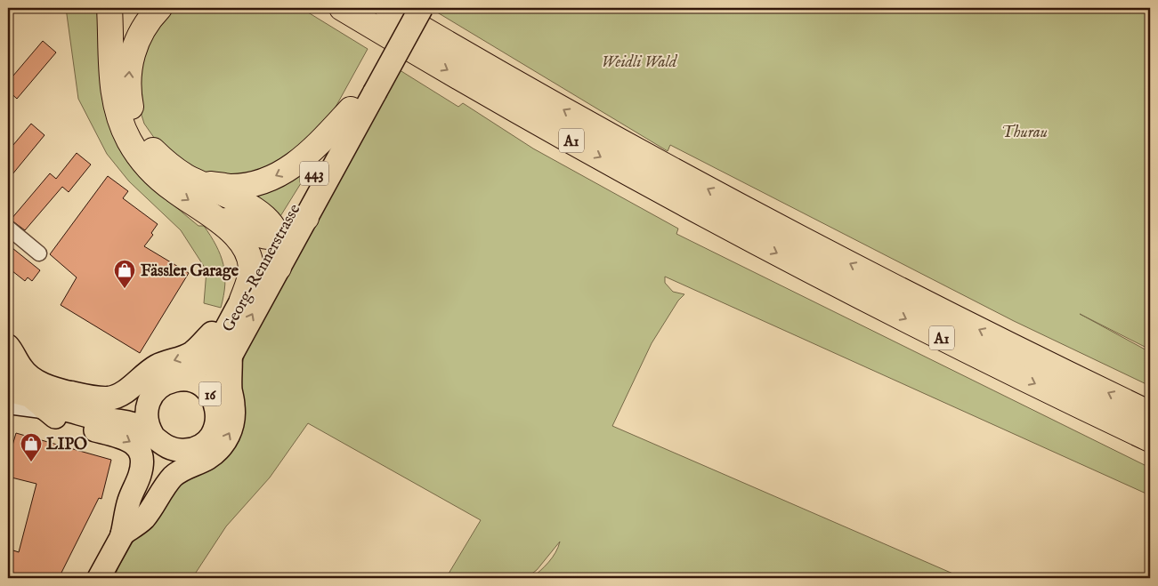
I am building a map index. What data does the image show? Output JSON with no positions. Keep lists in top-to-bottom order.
{
  "streets": {
    "highway": ["A1", "443", "Georg-Rennerstrasse"],
    "main road": ["16"]
  },
  "crossings": [
    ["Georg-Rennerstrasse", "16"]
  ],
  "parks": ["Weidli Wald", "Thurau"],
  "places": {
    "shop": ["Fässler Garage", "LIPO"]
  }
}
